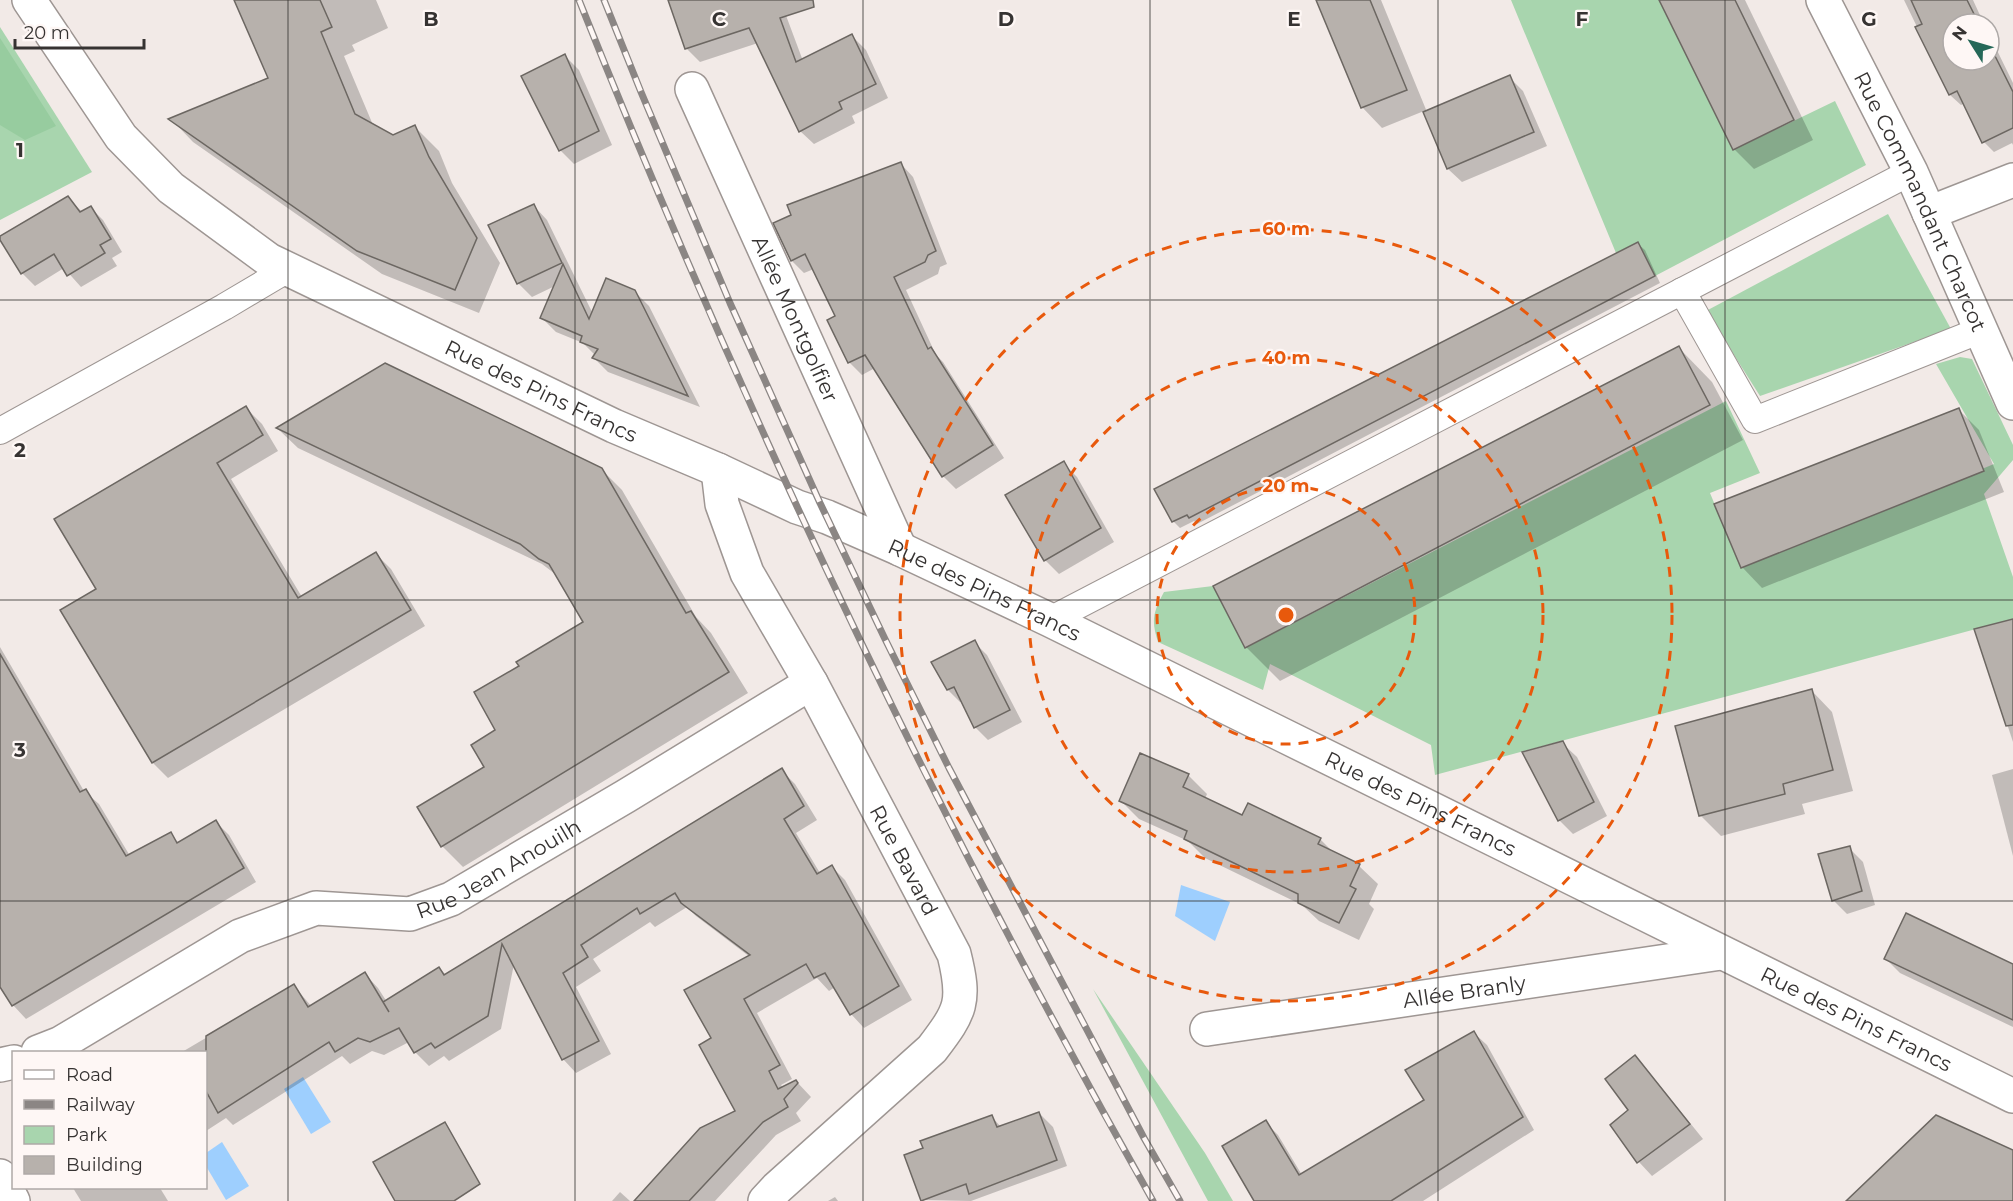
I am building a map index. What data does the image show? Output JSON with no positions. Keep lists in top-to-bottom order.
{
  "streets": {
    "street": [
      "Rue Commandant Charcot",
      "Allée Montgolfier",
      "Rue des Pins Francs",
      "Rue Bavard",
      "Rue Jean Anouilh",
      "Allée Branly"
    ]
  },
  "crossings": [
    ["Allée Montgolfier", "Rue des Pins Francs"],
    ["Rue des Pins Francs", "Rue Bavard"],
    ["Rue des Pins Francs", "Allée Branly"],
    ["Rue Bavard", "Rue Jean Anouilh"]
  ],
  "legend": [
    "Road",
    "Railway",
    "Park",
    "Building"
  ],
  "scale_bar": "20 m",
  "north": "top left",
  "grid": {
    "columns": [
      "B",
      "C",
      "D",
      "E",
      "F",
      "G"
    ],
    "rows": ["1", "2", "3"]
  },
  "rings": ["60 m", "40 m", "20 m"]
}
